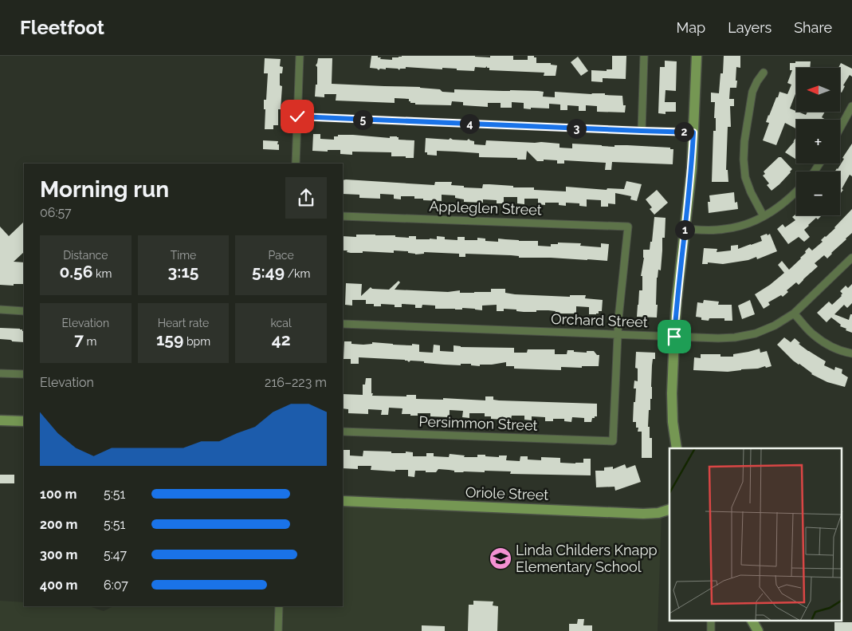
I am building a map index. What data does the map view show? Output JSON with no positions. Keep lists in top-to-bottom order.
{
  "streets": {
    "street": [
      "Appleglen Street",
      "Orchard Street",
      "Persimmon Street",
      "Oriole Street"
    ]
  },
  "crossings": [
    ["Appleglen Street", "Orchard Street"],
    ["Appleglen Street", "Persimmon Street"],
    ["Orchard Street", "Persimmon Street"]
  ],
  "places": {
    "school or university": ["Linda Childers Knapp Elementary School"]
  },
  "north": "left",
  "page": {
    "header": "Fleetfoot",
    "nav": ["Map", "Layers", "Share"],
    "map_buttons": ["+", "−"],
    "pins": [
      "5",
      "4",
      "3",
      "2",
      "1"
    ],
    "heading": ["Morning run", "06:57"],
    "stats": [
      ["Distance", "0.56 km"],
      ["Time", "3:15"],
      ["Pace", "5:49 /km"],
      ["Elevation", "7 m"],
      ["Heart rate", "159 bpm"],
      ["kcal", "42"]
    ],
    "chart": ["Elevation", "216–223 m"],
    "list": [
      {
        "name": "100 m",
        "note": "5:51"
      },
      {
        "name": "200 m",
        "note": "5:51"
      },
      {
        "name": "300 m",
        "note": "5:47"
      },
      {
        "name": "400 m",
        "note": "6:07"
      }
    ]
  }
}
